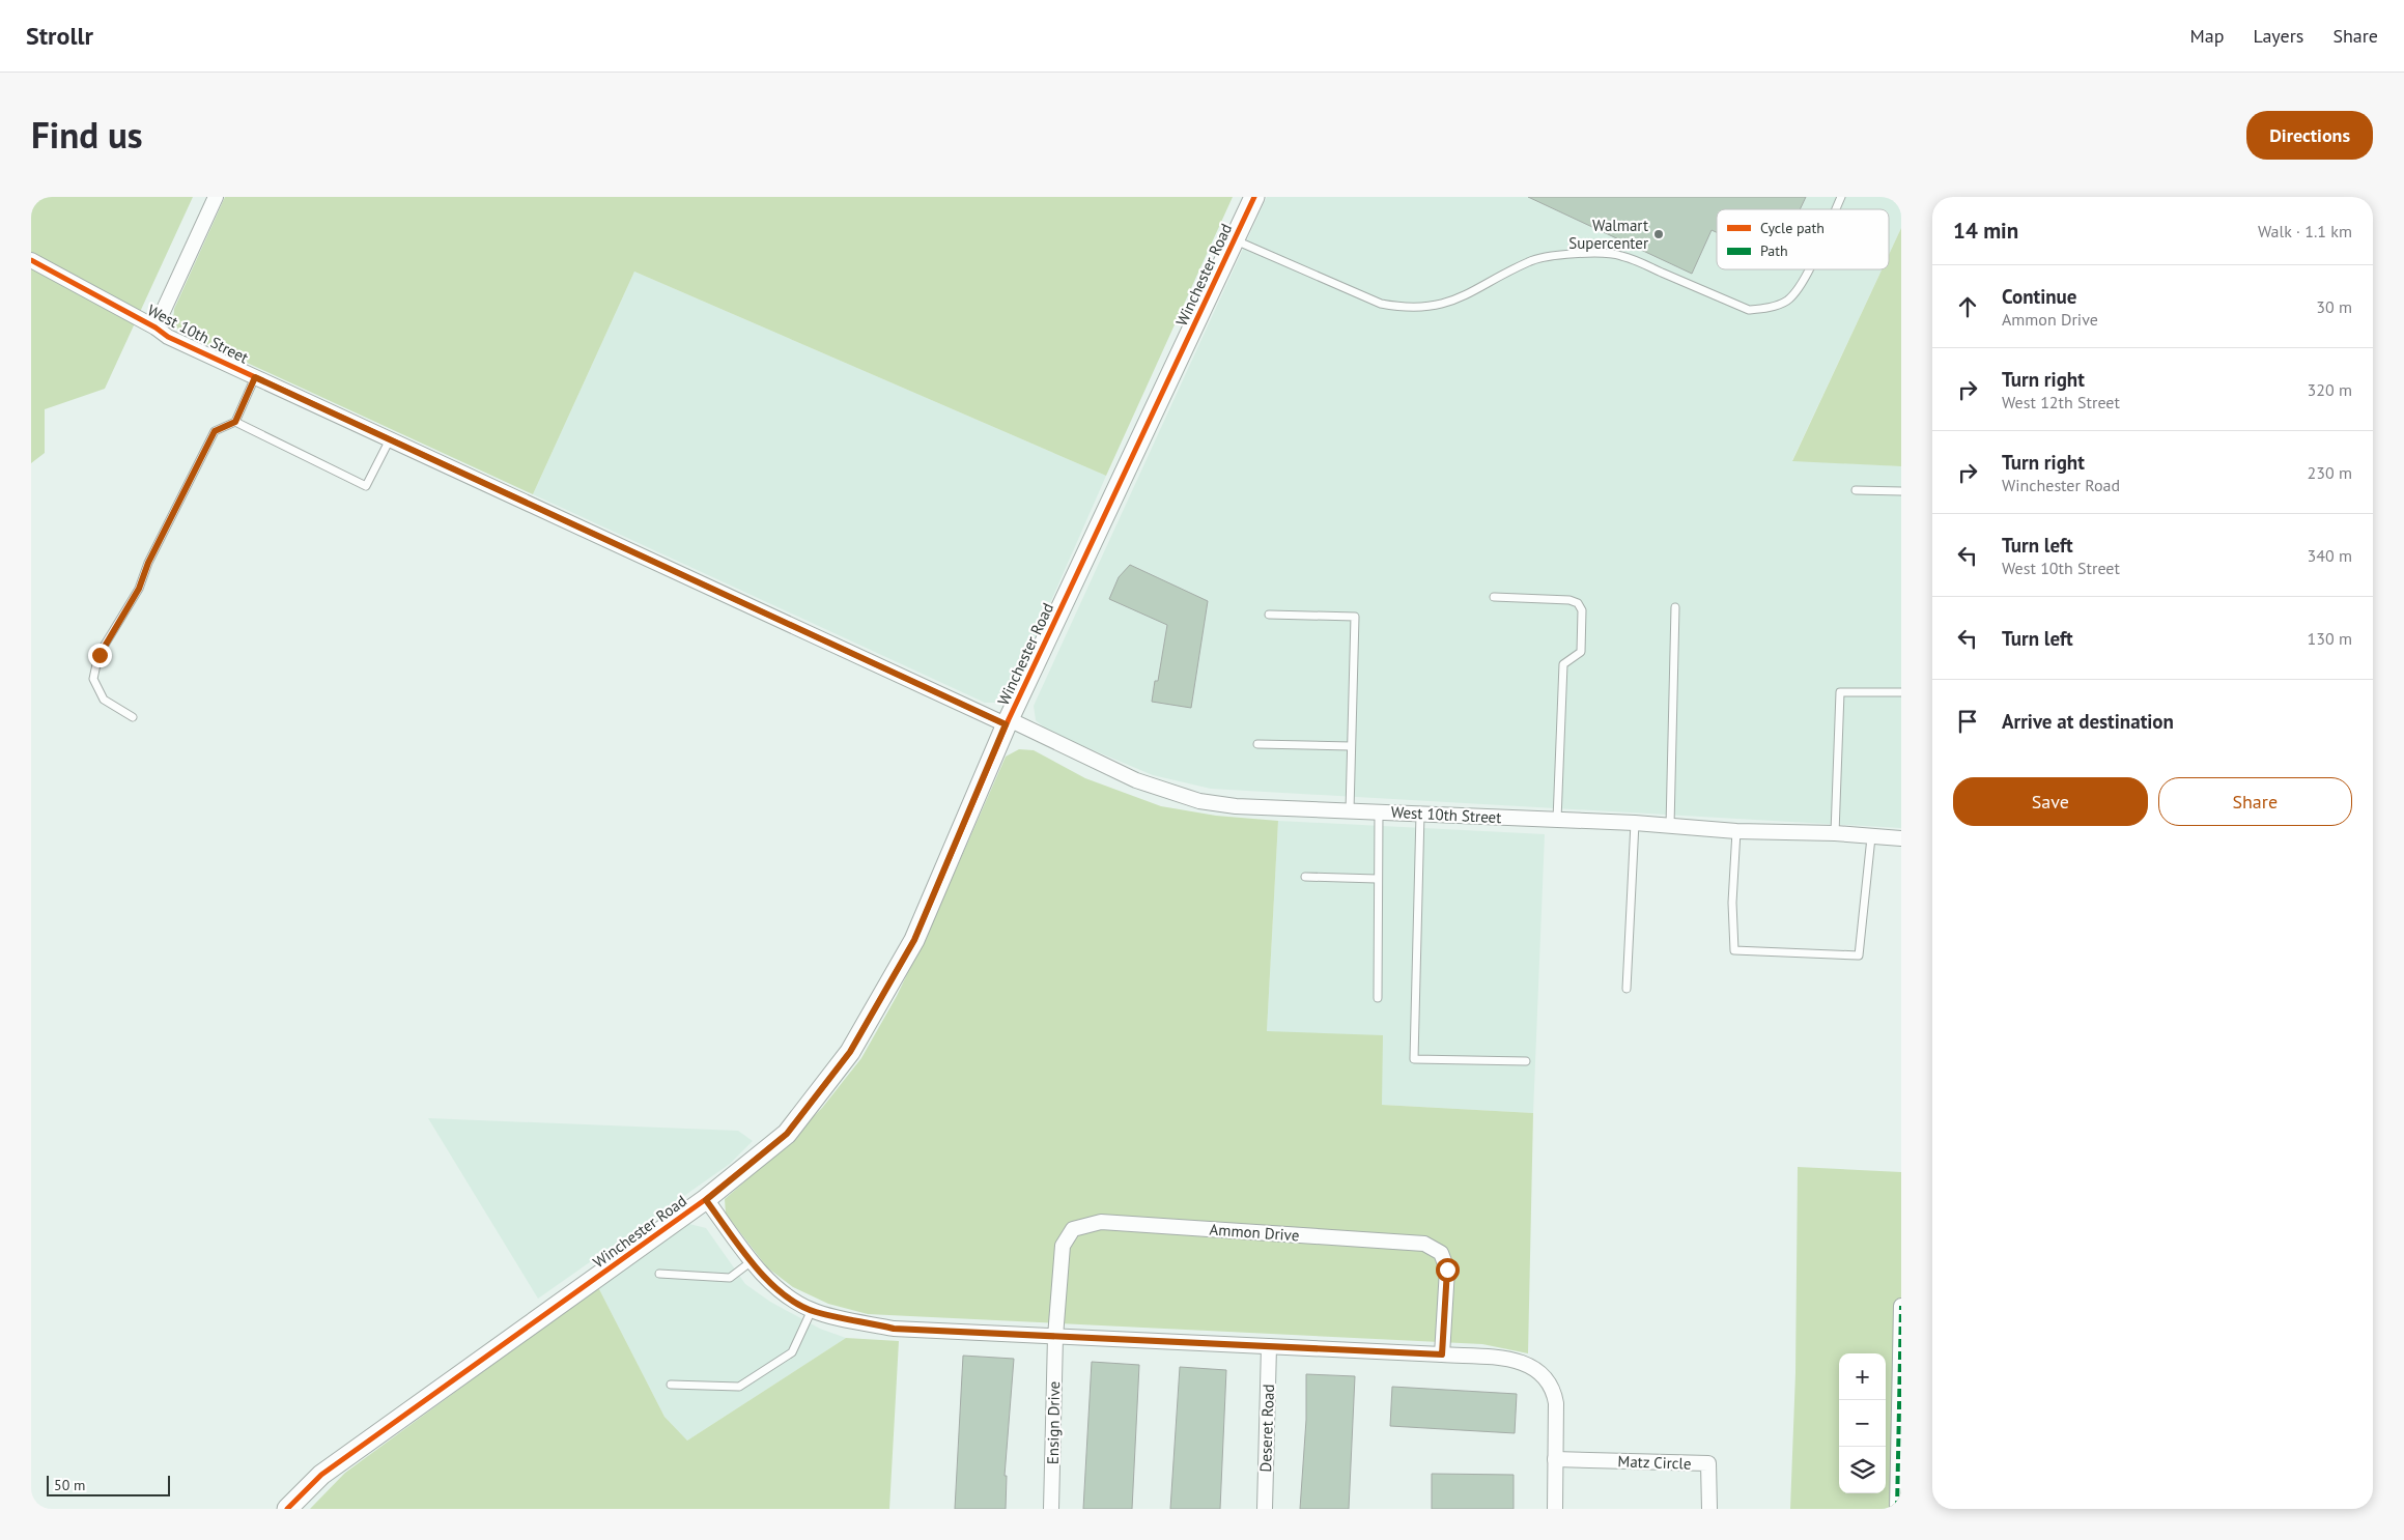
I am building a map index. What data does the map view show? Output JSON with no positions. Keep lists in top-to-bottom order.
{
  "streets": {
    "street": [
      "Winchester Road",
      "West 10th Street",
      "Ammon Drive",
      "Ensign Drive",
      "Deseret Road",
      "Matz Circle"
    ]
  },
  "crossings": [
    ["Winchester Road", "West 10th Street"],
    ["Ammon Drive", "Ensign Drive"]
  ],
  "places": ["Walmart Supercenter"],
  "legend": ["Cycle path", "Path"],
  "scale_bar": "50 m",
  "page": {
    "header": "Strollr",
    "nav": ["Map", "Layers", "Share"],
    "title": "Find us",
    "buttons": [
      "Directions",
      ["Save", "Share"]
    ],
    "heading": ["14 min", "Walk · 1.1 km"],
    "list": [
      ["Continue", "Ammon Drive", "30 m"],
      ["Turn right", "West 12th Street", "320 m"],
      ["Turn right", "Winchester Road", "230 m"],
      ["Turn left", "West 10th Street", "340 m"],
      ["Turn left", "130 m"],
      "Arrive at destination"
    ],
    "map_buttons": ["+", "−"],
    "scale": "50 m"
  }
}
